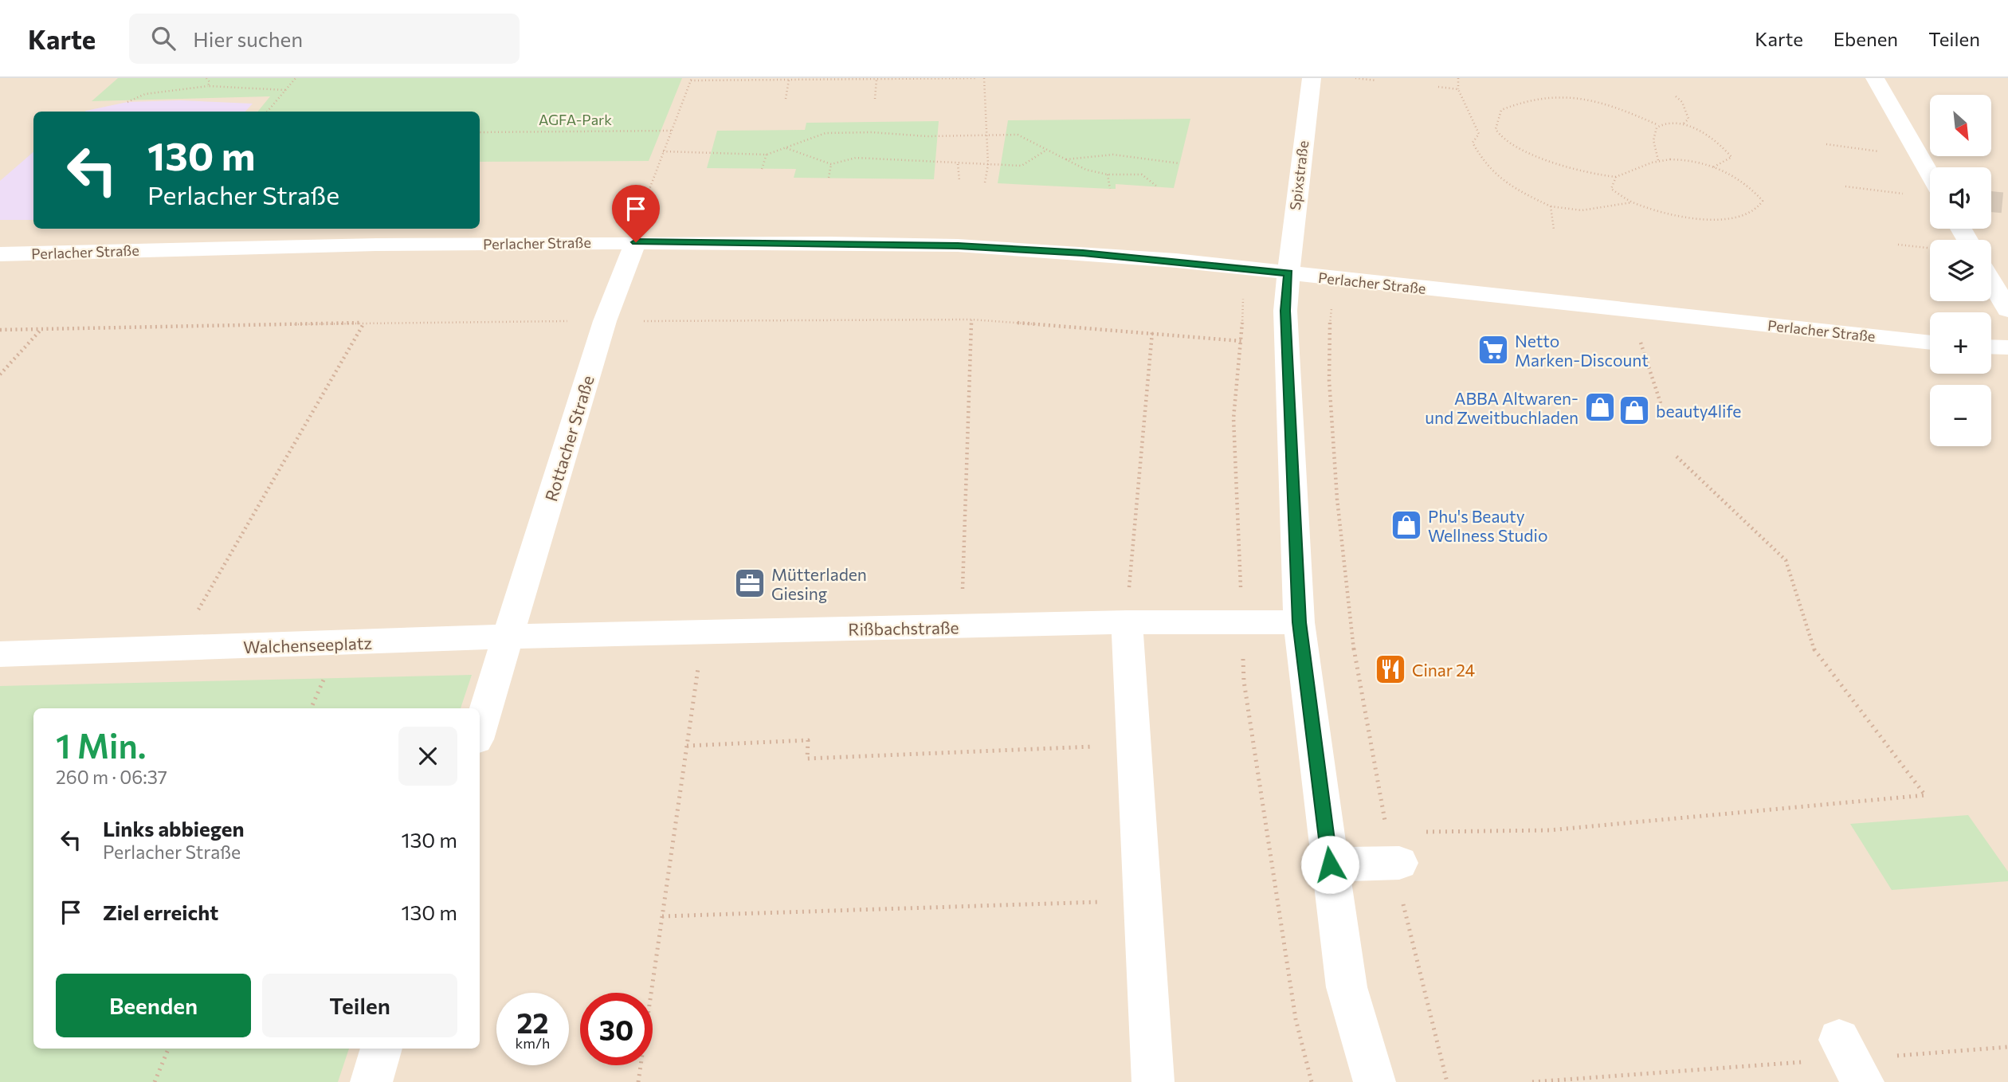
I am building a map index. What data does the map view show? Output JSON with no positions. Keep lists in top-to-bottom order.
{
  "streets": {
    "street": [
      "Spixstraße",
      "Perlacher Straße",
      "Rottacher Straße",
      "Rißbachstraße",
      "Walchenseeplatz"
    ]
  },
  "crossings": [
    ["Spixstraße", "Perlacher Straße"],
    ["Spixstraße", "Rißbachstraße"],
    ["Perlacher Straße", "Rottacher Straße"],
    ["Rottacher Straße", "Rißbachstraße"],
    ["Rottacher Straße", "Walchenseeplatz"],
    ["Rißbachstraße", "Walchenseeplatz"]
  ],
  "parks": ["AGFA-Park"],
  "places": {
    "supermarket": ["Netto Marken-Discount"],
    "shop": ["ABBA Altwaren- und Zweitbuchladen", "beauty4life", "Phu's Beauty Wellness Studio"],
    "office": ["Mütterladen Giesing"],
    "restaurant": ["Cinar 24"]
  },
  "north": "bottom right",
  "page": {
    "header": "Karte",
    "search": "Hier suchen",
    "nav": ["Karte", "Ebenen", "Teilen"],
    "map_buttons": ["+", "−"],
    "turn": ["130 m", "Perlacher Straße"],
    "heading": ["1 Min.", "260 m · 06:37"],
    "list": [
      {
        "name": "Links abbiegen",
        "note": "Perlacher Straße",
        "value": "130 m"
      },
      {
        "name": "Ziel erreicht",
        "value": "130 m"
      }
    ],
    "buttons": ["Beenden", "Teilen"],
    "speed": "22 km/h",
    "limit": "30"
  }
}
